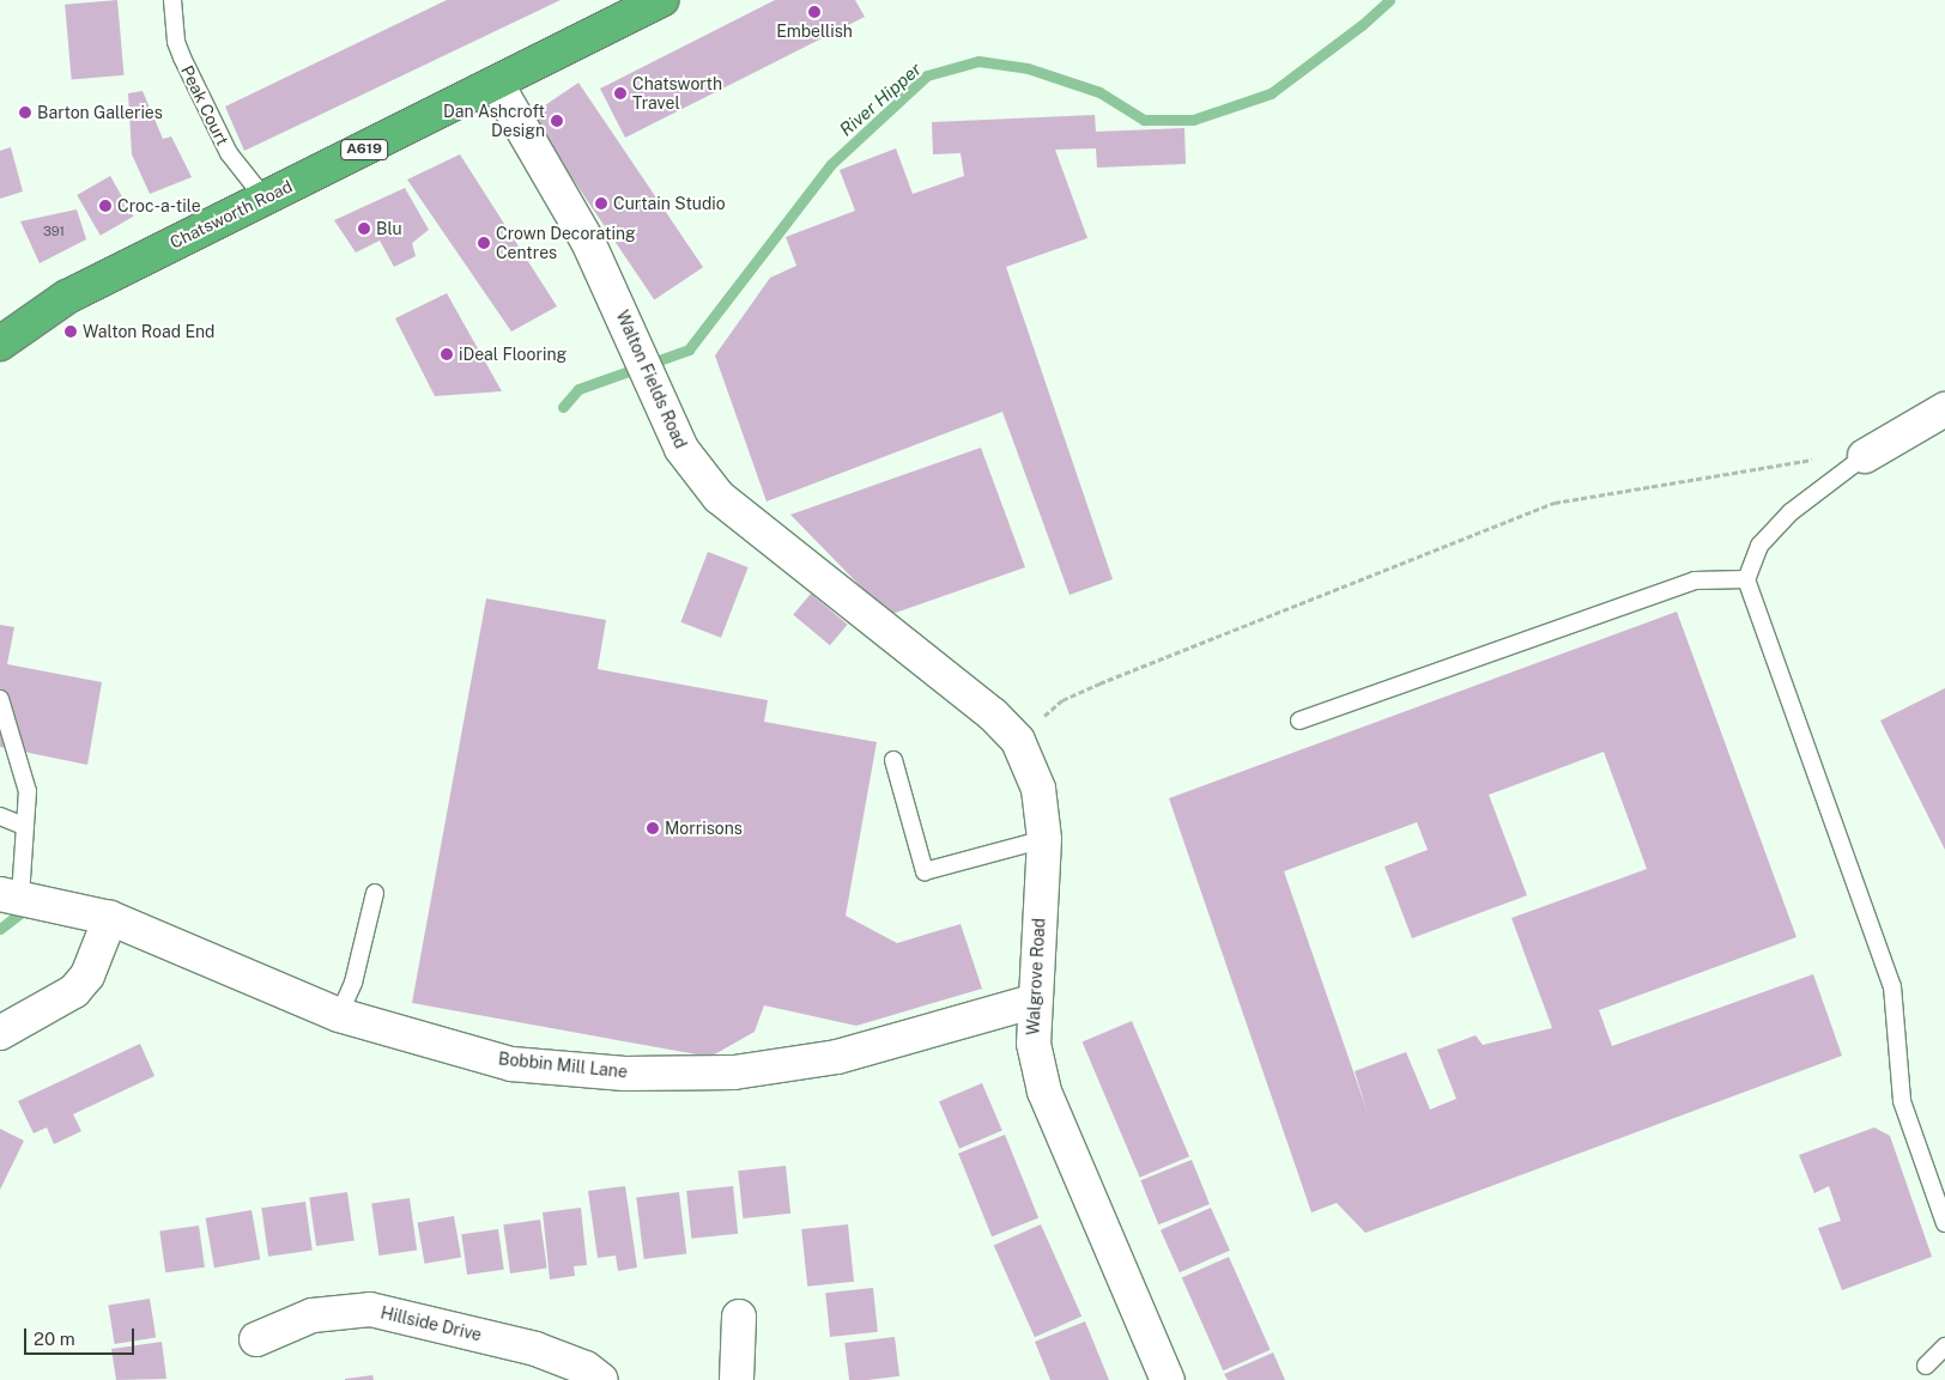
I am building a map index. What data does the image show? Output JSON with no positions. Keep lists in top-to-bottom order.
{
  "streets": {
    "highway": ["A619", "Chatsworth Road"],
    "street": [
      "Walton Fields Road",
      "Walgrove Road",
      "Bobbin Mill Lane",
      "Hillside Drive"
    ],
    "lane": ["Peak Court"]
  },
  "crossings": [
    ["Peak Court", "Chatsworth Road"],
    ["Chatsworth Road", "Walton Fields Road"],
    ["Walton Fields Road", "Walgrove Road"],
    ["Walgrove Road", "Bobbin Mill Lane"]
  ],
  "water": ["River Hipper"],
  "places": [
    "Embellish",
    "Chatsworth Travel",
    "Barton Galleries",
    "Dan Ashcroft Design",
    "Curtain Studio",
    "Croc-a-tile",
    "Blu",
    "Crown Decorating Centres",
    "Walton Road End",
    "iDeal Flooring",
    "Morrisons"
  ],
  "house_numbers": ["391"],
  "scale_bar": "20 m"
}
